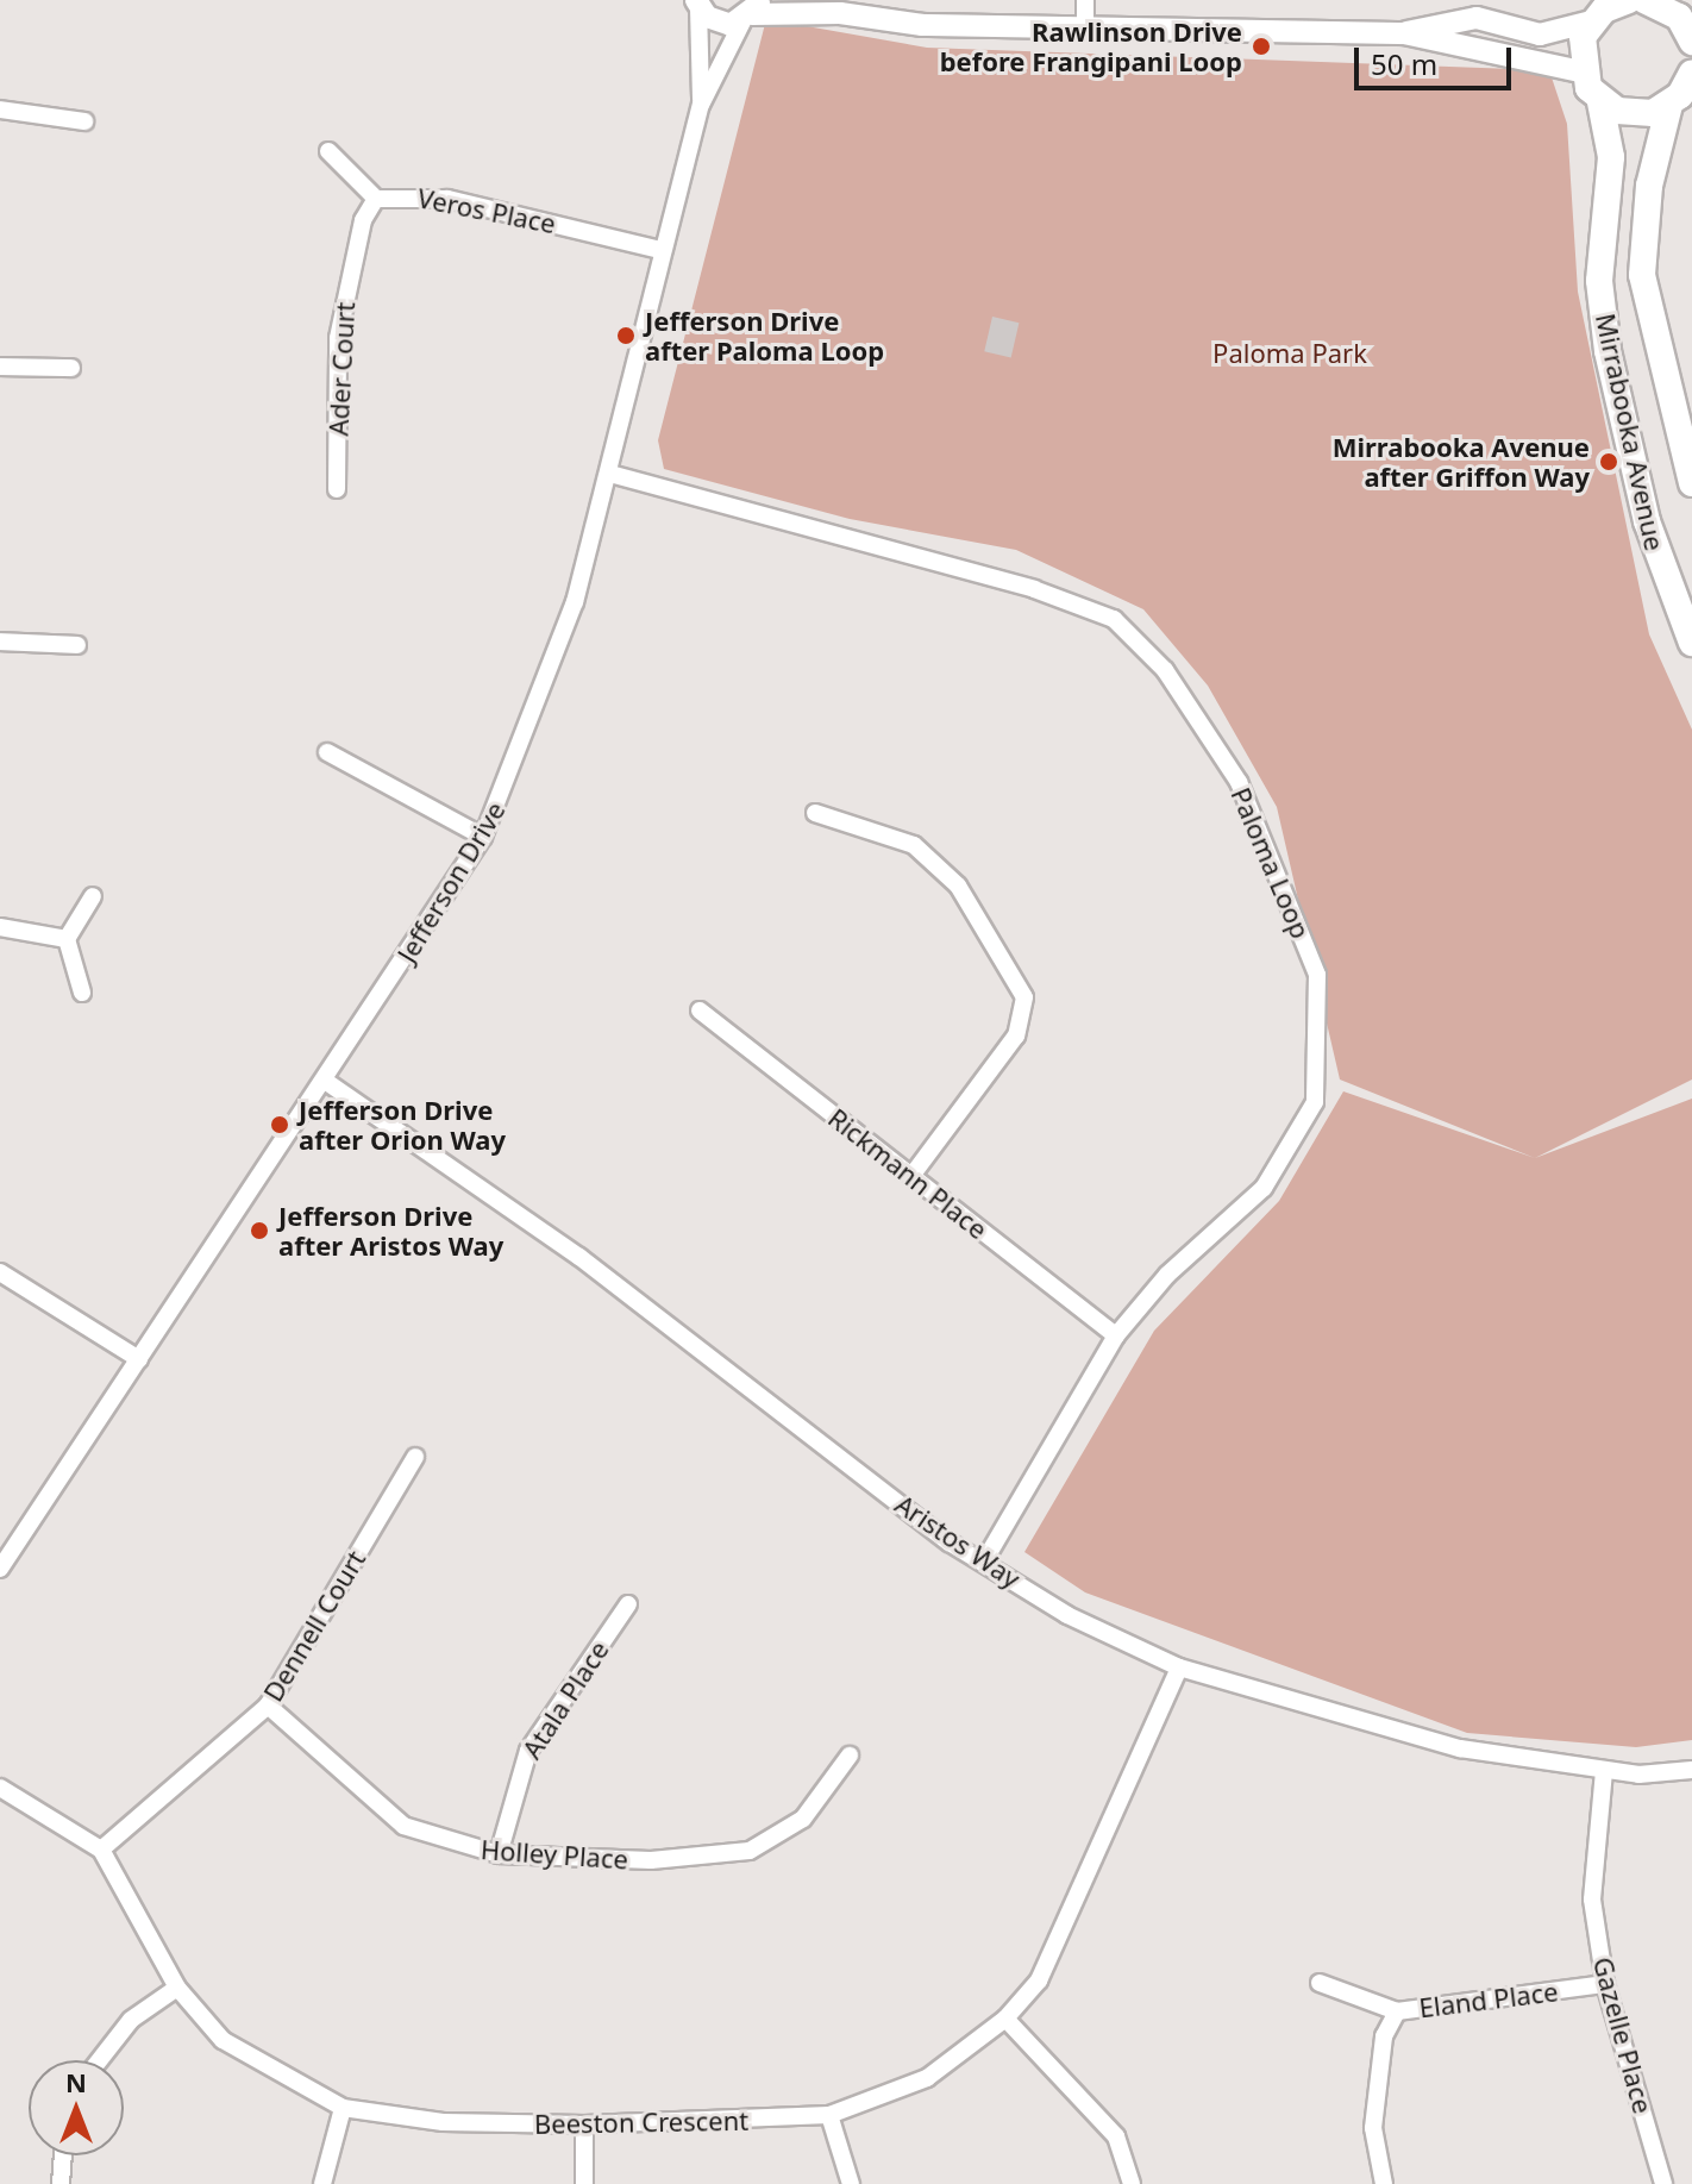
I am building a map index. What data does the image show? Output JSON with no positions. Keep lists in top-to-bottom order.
{
  "streets": {
    "main road": ["Mirrabooka Avenue"],
    "street": [
      "Veros Place",
      "Ader Court",
      "Paloma Loop",
      "Jefferson Drive",
      "Rickmann Place",
      "Aristos Way",
      "Dennell Court",
      "Atala Place",
      "Holley Place",
      "Eland Place",
      "Gazelle Place",
      "Beeston Crescent"
    ]
  },
  "crossings": [
    ["Veros Place", "Ader Court"],
    ["Veros Place", "Jefferson Drive"],
    ["Paloma Loop", "Jefferson Drive"],
    ["Paloma Loop", "Rickmann Place"],
    ["Paloma Loop", "Aristos Way"],
    ["Jefferson Drive", "Aristos Way"],
    ["Aristos Way", "Gazelle Place"],
    ["Aristos Way", "Beeston Crescent"],
    ["Dennell Court", "Holley Place"],
    ["Dennell Court", "Beeston Crescent"],
    ["Atala Place", "Holley Place"],
    ["Eland Place", "Gazelle Place"]
  ],
  "parks": ["Paloma Park"],
  "places": [
    "Rawlinson Drive before Frangipani Loop",
    "Jefferson Drive after Paloma Loop",
    "Mirrabooka Avenue after Griffon Way",
    "Jefferson Drive after Orion Way",
    "Jefferson Drive after Aristos Way"
  ],
  "scale_bar": "50 m",
  "north": "top"
}
